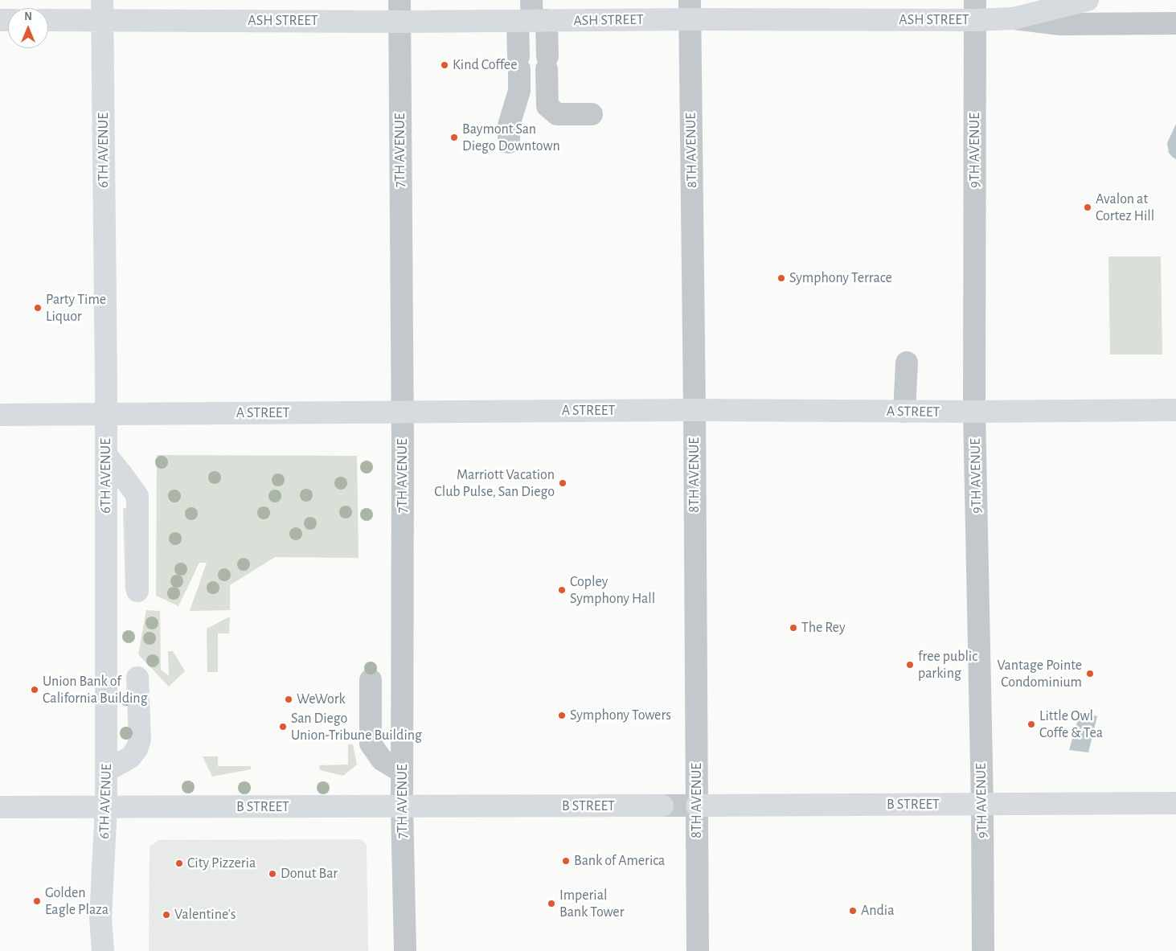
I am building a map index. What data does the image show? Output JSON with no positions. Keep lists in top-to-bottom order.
{
  "streets": {
    "main road": [
      "ASH STREET",
      "6TH AVENUE",
      "A STREET",
      "B STREET"
    ],
    "street": ["7TH AVENUE", "8TH AVENUE", "9TH AVENUE"]
  },
  "crossings": [
    ["ASH STREET", "6TH AVENUE"],
    ["ASH STREET", "7TH AVENUE"],
    ["ASH STREET", "8TH AVENUE"],
    ["ASH STREET", "9TH AVENUE"],
    ["6TH AVENUE", "A STREET"],
    ["6TH AVENUE", "B STREET"],
    ["7TH AVENUE", "A STREET"],
    ["7TH AVENUE", "B STREET"],
    ["8TH AVENUE", "A STREET"],
    ["8TH AVENUE", "B STREET"],
    ["9TH AVENUE", "A STREET"],
    ["9TH AVENUE", "B STREET"]
  ],
  "places": [
    "Kind Coffee",
    "Baymont San Diego Downtown",
    "Avalon at Cortez Hill",
    "Symphony Terrace",
    "Party Time Liquor",
    "Marriott Vacation Club Pulse, San Diego",
    "Copley Symphony Hall",
    "The Rey",
    "free public parking",
    "Vantage Pointe Condominium",
    "Union Bank of California Building",
    "WeWork",
    "Symphony Towers",
    "Little Owl Coffe & Tea",
    "San Diego Union-Tribune Building",
    "Bank of America",
    "City Pizzeria",
    "Donut Bar",
    "Golden Eagle Plaza",
    "Imperial Bank Tower",
    "Andia",
    "Valentine's"
  ],
  "north": "top"
}
